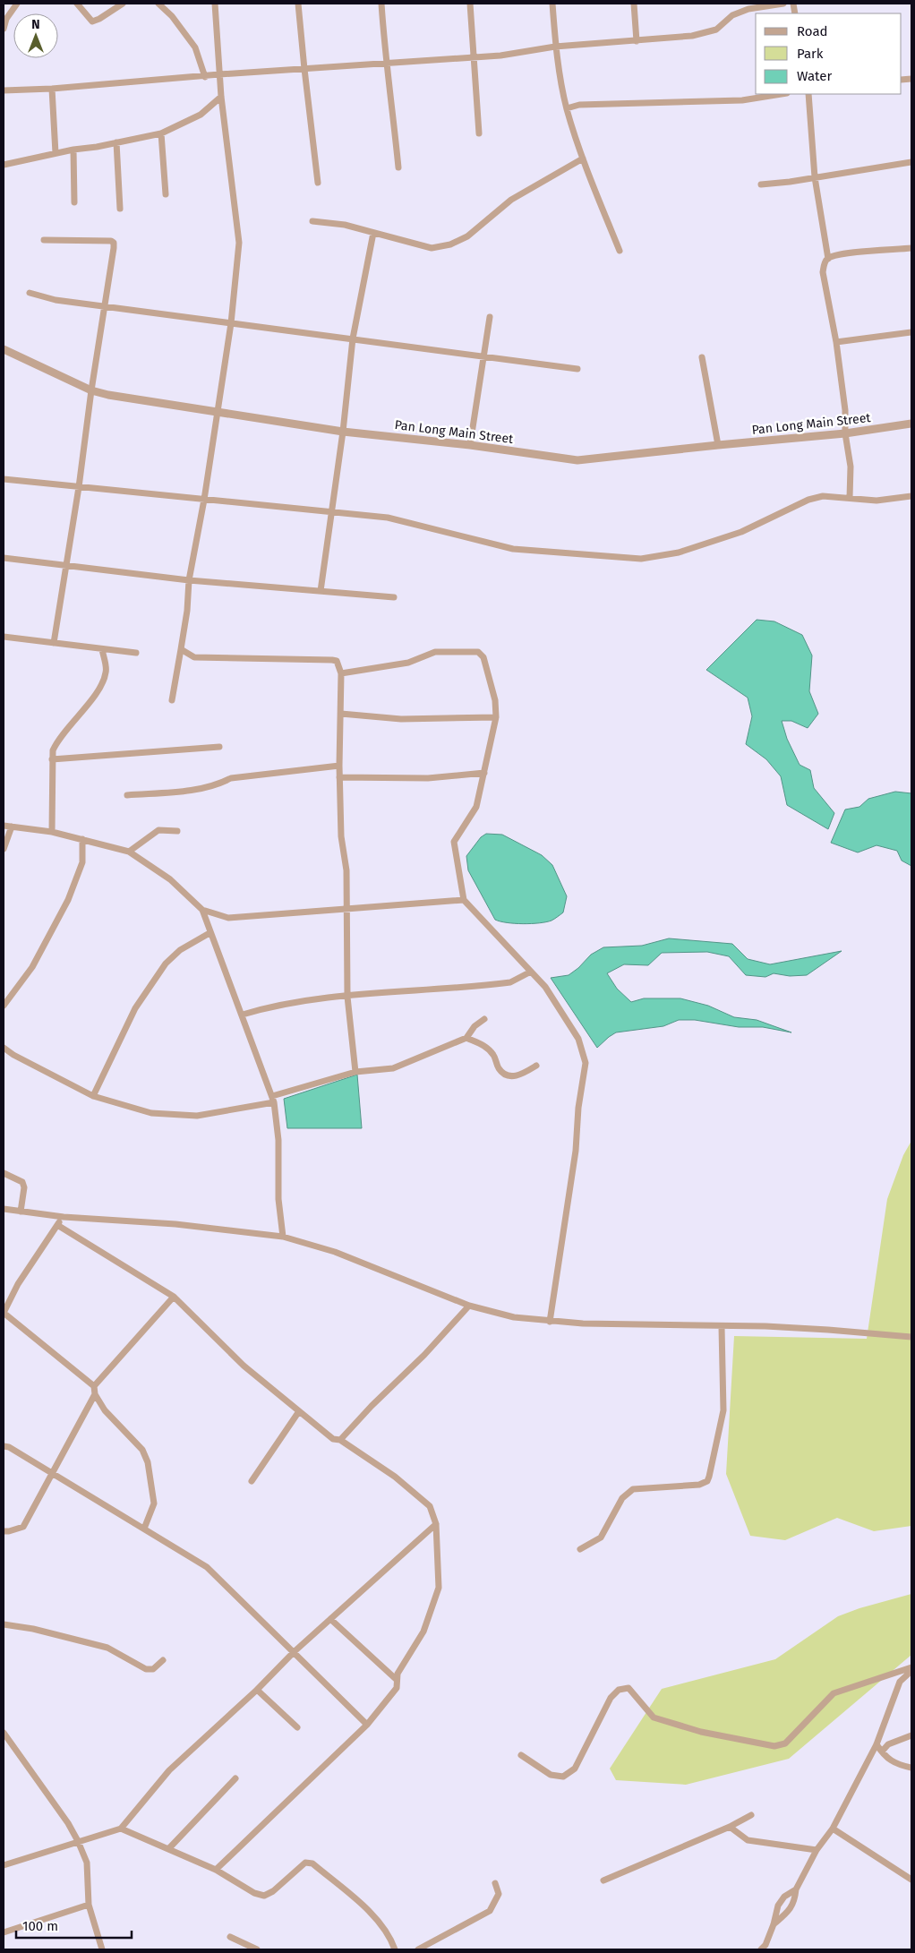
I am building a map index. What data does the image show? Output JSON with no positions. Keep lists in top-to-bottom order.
{
  "streets": {
    "street": ["Pan Long Main Street"]
  },
  "legend": ["Road", "Park", "Water"],
  "scale_bar": "100 m",
  "north": "top"
}
